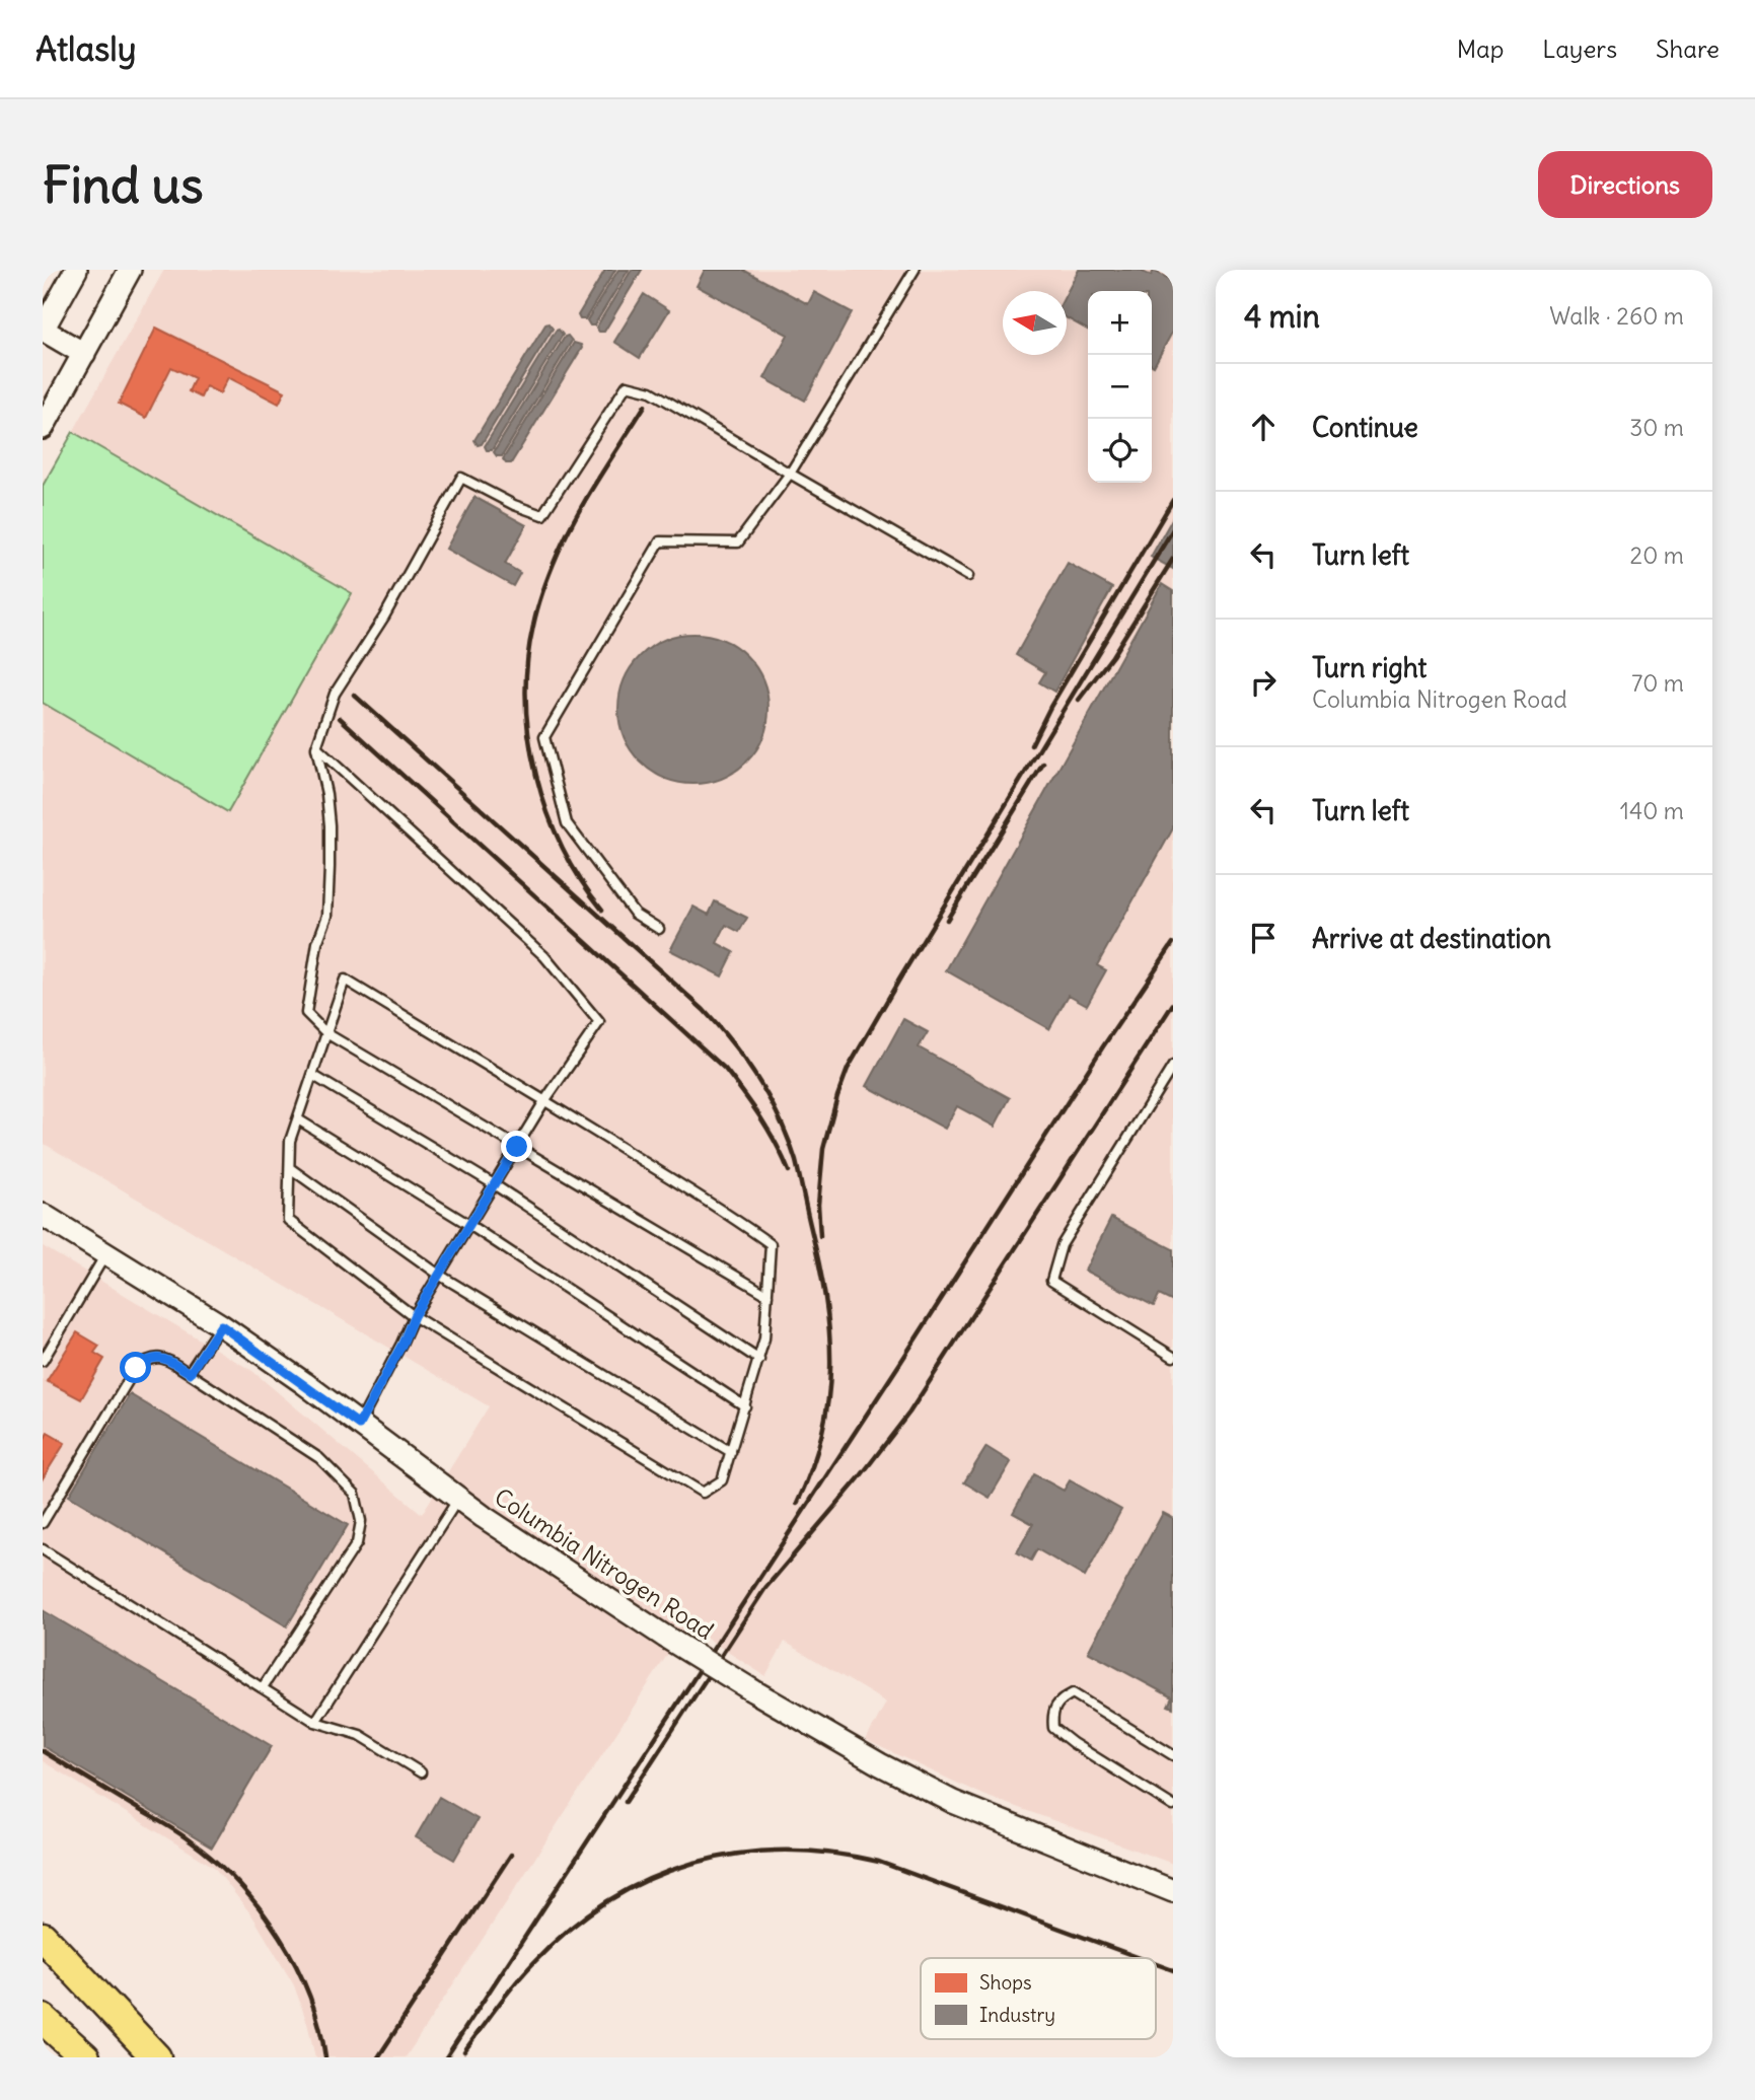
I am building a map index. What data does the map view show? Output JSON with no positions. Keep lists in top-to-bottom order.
{
  "streets": {
    "street": ["Columbia Nitrogen Road"]
  },
  "legend": ["Shops", "Industry"],
  "north": "left",
  "page": {
    "header": "Atlasly",
    "nav": ["Map", "Layers", "Share"],
    "buttons": "Directions",
    "title": "Find us",
    "heading": ["4 min", "Walk · 260 m"],
    "map_buttons": ["+", "−"],
    "list": [
      ["Continue", "30 m"],
      ["Turn left", "20 m"],
      ["Turn right", "Columbia Nitrogen Road", "70 m"],
      ["Turn left", "140 m"],
      "Arrive at destination"
    ]
  }
}
